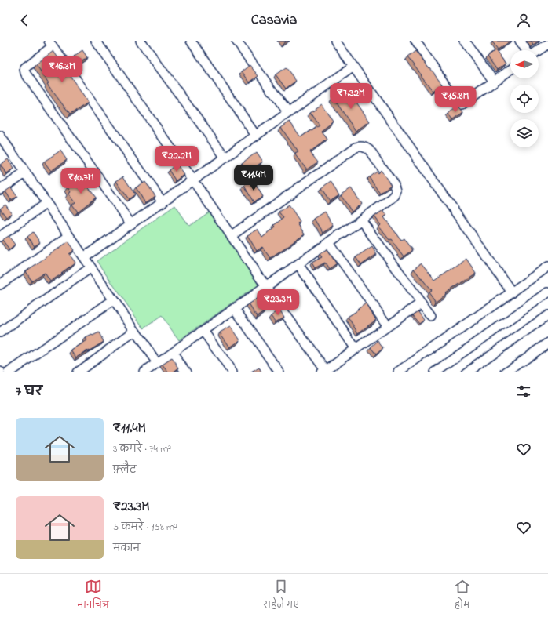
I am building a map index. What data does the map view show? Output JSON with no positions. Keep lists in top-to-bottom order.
{
  "north": "left",
  "page": {
    "header": "Casavia",
    "price": [
      "₹16.3M",
      "₹7.32M",
      "₹15.8M",
      "₹22.2M",
      "₹11.4M",
      "₹10.7M",
      "₹23.3M"
    ],
    "heading": "7 घर",
    "list": [
      {
        "name": "₹11.4M",
        "note": "3 कमरे · 74 m² · फ़्लैट"
      },
      {
        "name": "₹23.3M",
        "note": "5 कमरे · 158 m² · मकान"
      }
    ],
    "tabs": ["मानचित्र", "सहेजे गए", "होम"]
  }
}
